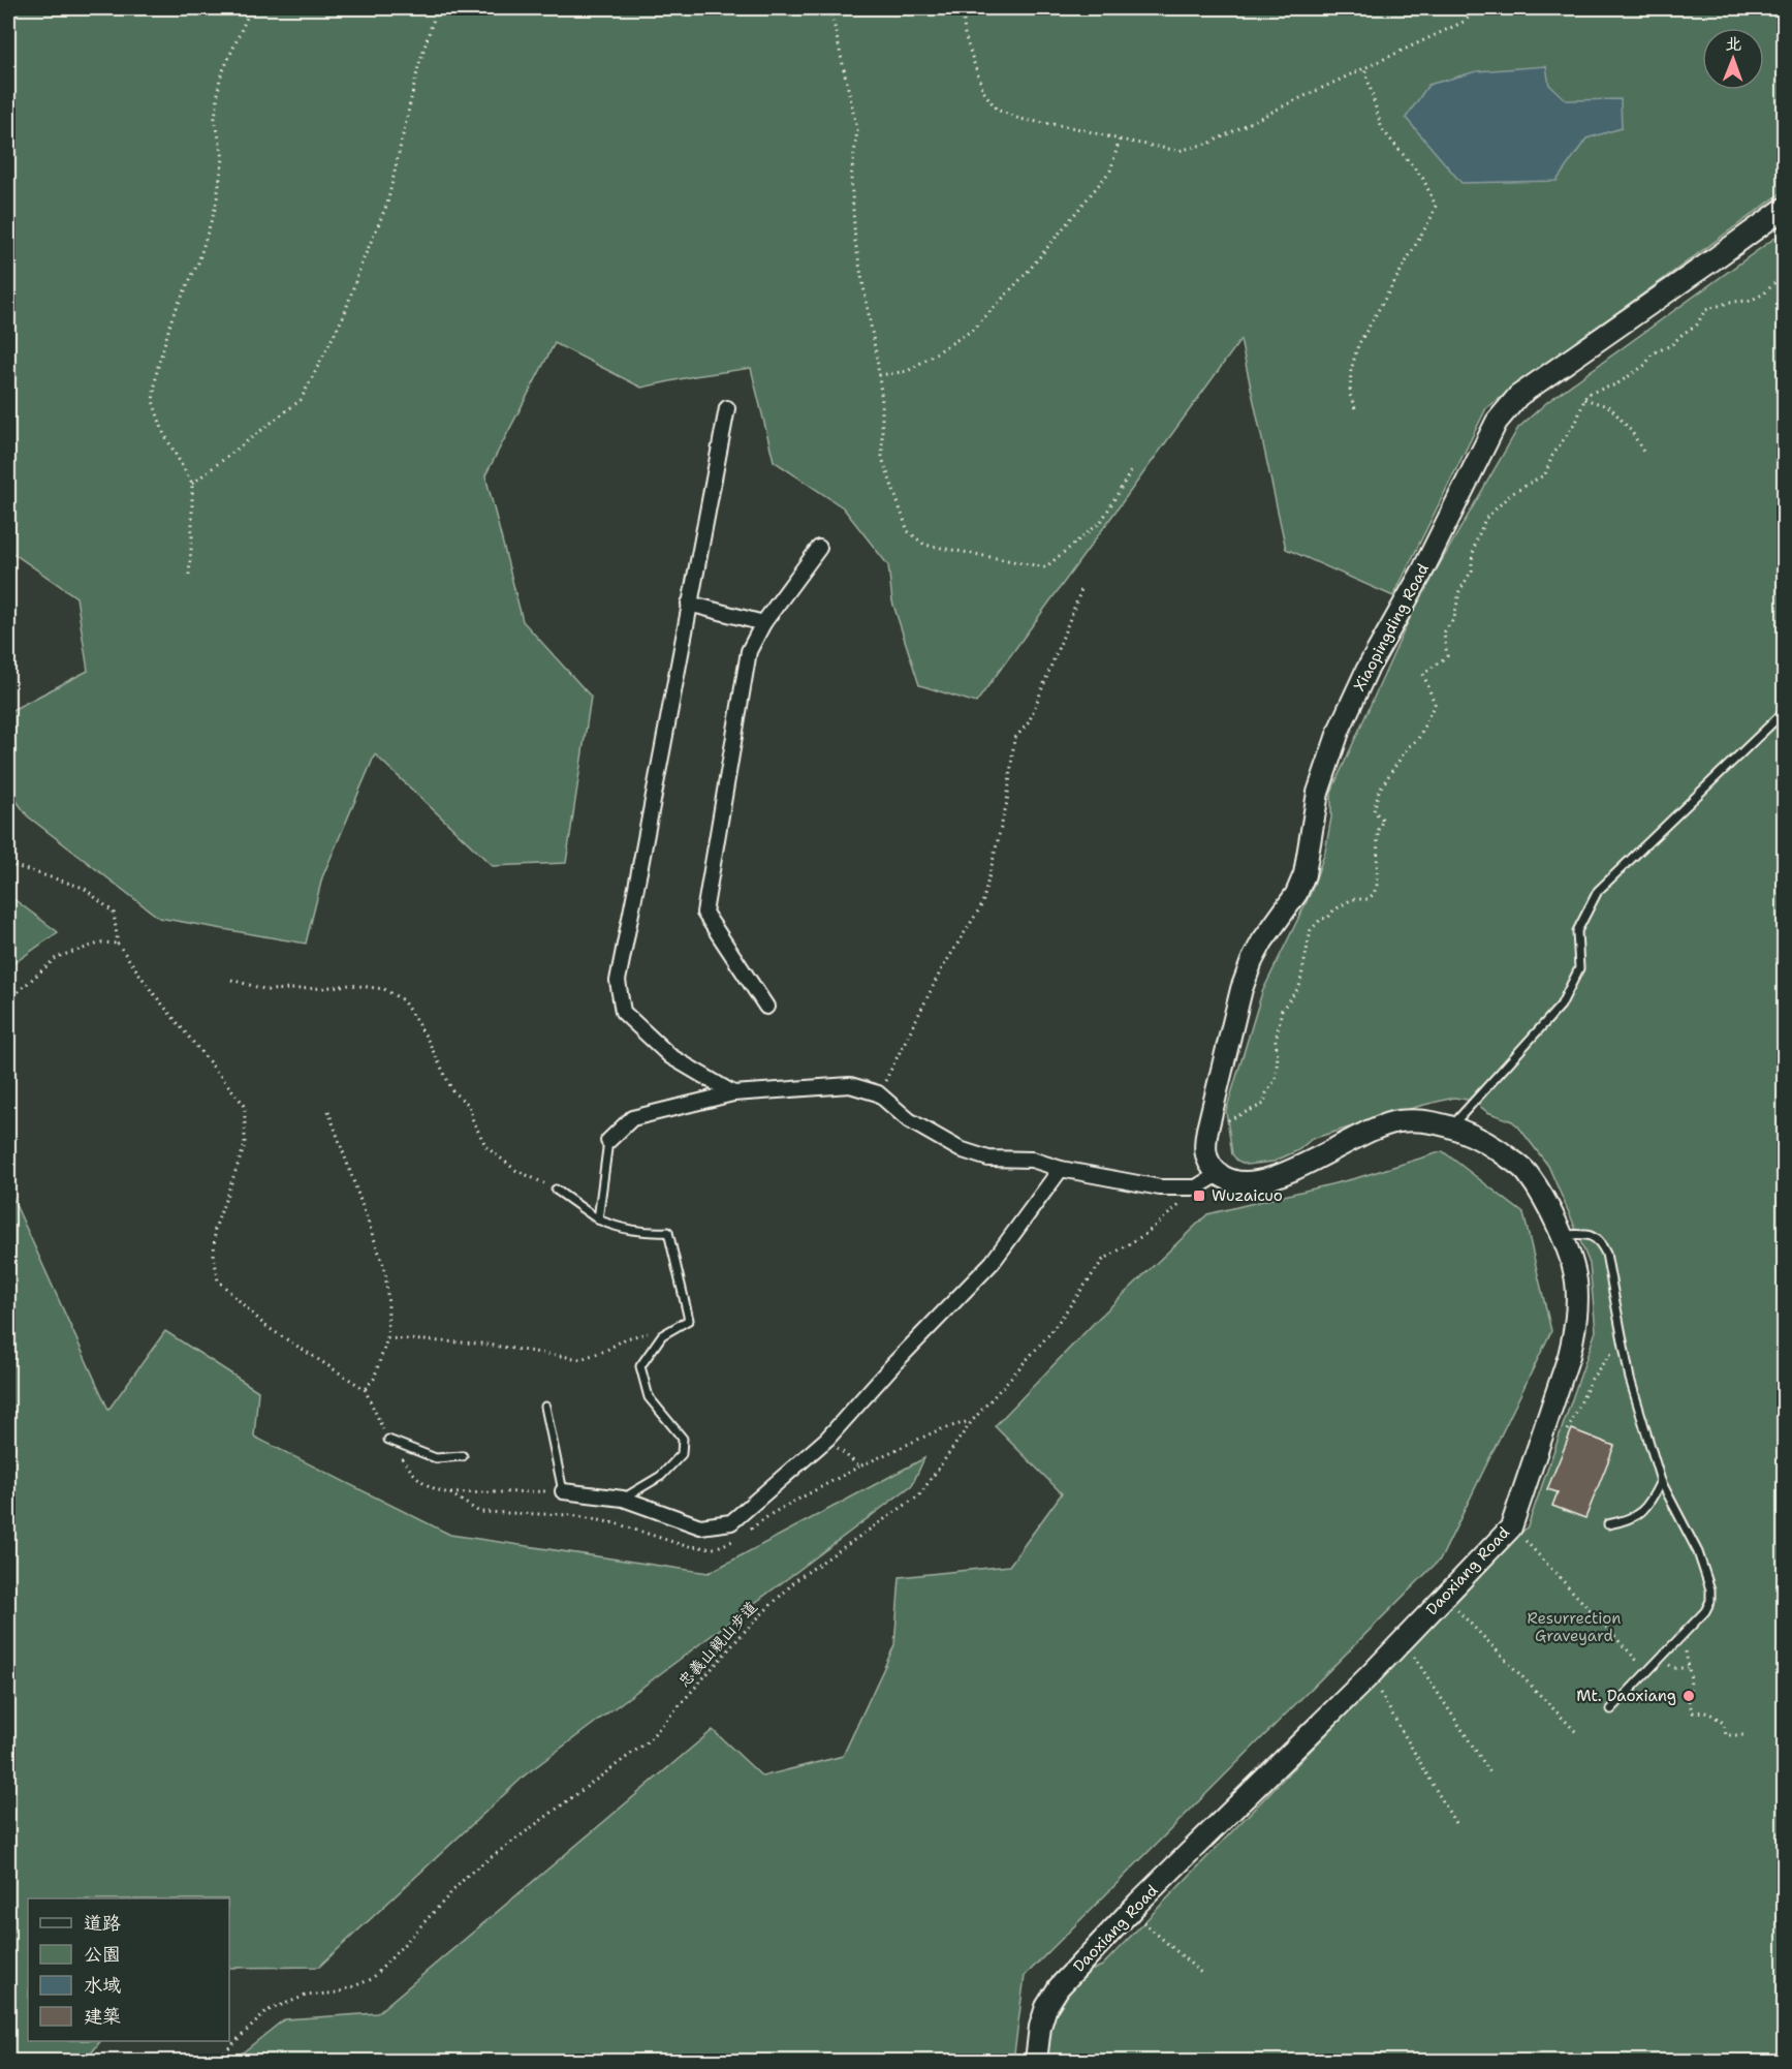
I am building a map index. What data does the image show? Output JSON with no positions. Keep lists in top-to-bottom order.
{
  "streets": {
    "street": ["Xiaopingding Road", "Daoxiang Road"],
    "path": ["忠義山親山步道"]
  },
  "crossings": [
    ["Xiaopingding Road", "Daoxiang Road"]
  ],
  "parks": ["Resurrection Graveyard"],
  "places": {
    "transit": ["Wuzaicuo"],
    "other": ["Mt. Daoxiang"]
  },
  "legend": [
    "道路",
    "公園",
    "水域",
    "建築"
  ],
  "north": "top"
}
